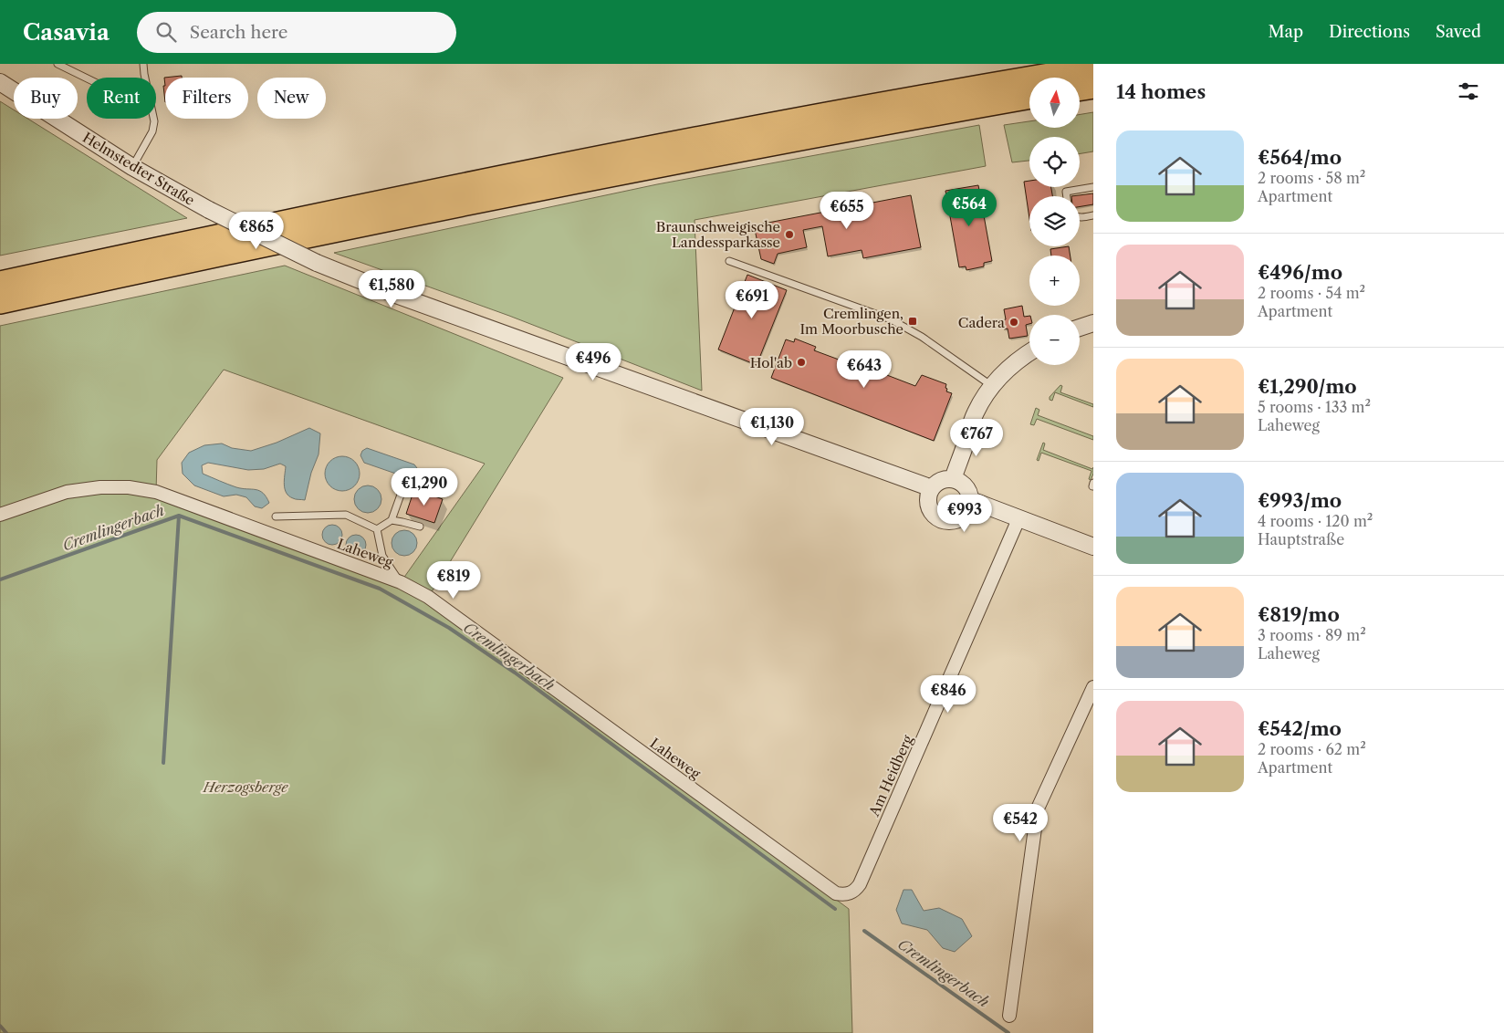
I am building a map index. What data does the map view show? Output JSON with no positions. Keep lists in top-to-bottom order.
{
  "streets": {
    "street": ["Helmstedter Straße", "Laheweg", "Am Heidberg"]
  },
  "crossings": [
    ["Laheweg", "Am Heidberg"]
  ],
  "water": ["Cremlingerbach"],
  "parks": ["Herzogsberge"],
  "places": {
    "other": ["Braunschweigische Landessparkasse", "Cadera", "Hol'ab"],
    "transit": ["Cremlingen, Im Moorbusche"]
  },
  "north": "top",
  "page": {
    "header": "Casavia",
    "search": "Search here",
    "nav": ["Map", "Directions", "Saved"],
    "heading": "14 homes",
    "map_buttons": ["+", "−"],
    "chip": [
      "Buy",
      "Rent",
      "Filters",
      "New"
    ],
    "list": [
      {
        "name": "€564/mo",
        "note": "2 rooms · 58 m² · Apartment"
      },
      {
        "name": "€496/mo",
        "note": "2 rooms · 54 m² · Apartment"
      },
      {
        "name": "€1,290/mo",
        "note": "5 rooms · 133 m² · Laheweg"
      },
      {
        "name": "€993/mo",
        "note": "4 rooms · 120 m² · Hauptstraße"
      },
      {
        "name": "€819/mo",
        "note": "3 rooms · 89 m² · Laheweg"
      },
      {
        "name": "€542/mo",
        "note": "2 rooms · 62 m² · Apartment"
      }
    ],
    "price": [
      "€564",
      "€655",
      "€865",
      "€1,580",
      "€691",
      "€496",
      "€643",
      "€1,130",
      "€767",
      "€1,290",
      "€993",
      "€819",
      "€846",
      "€542"
    ]
  }
}
